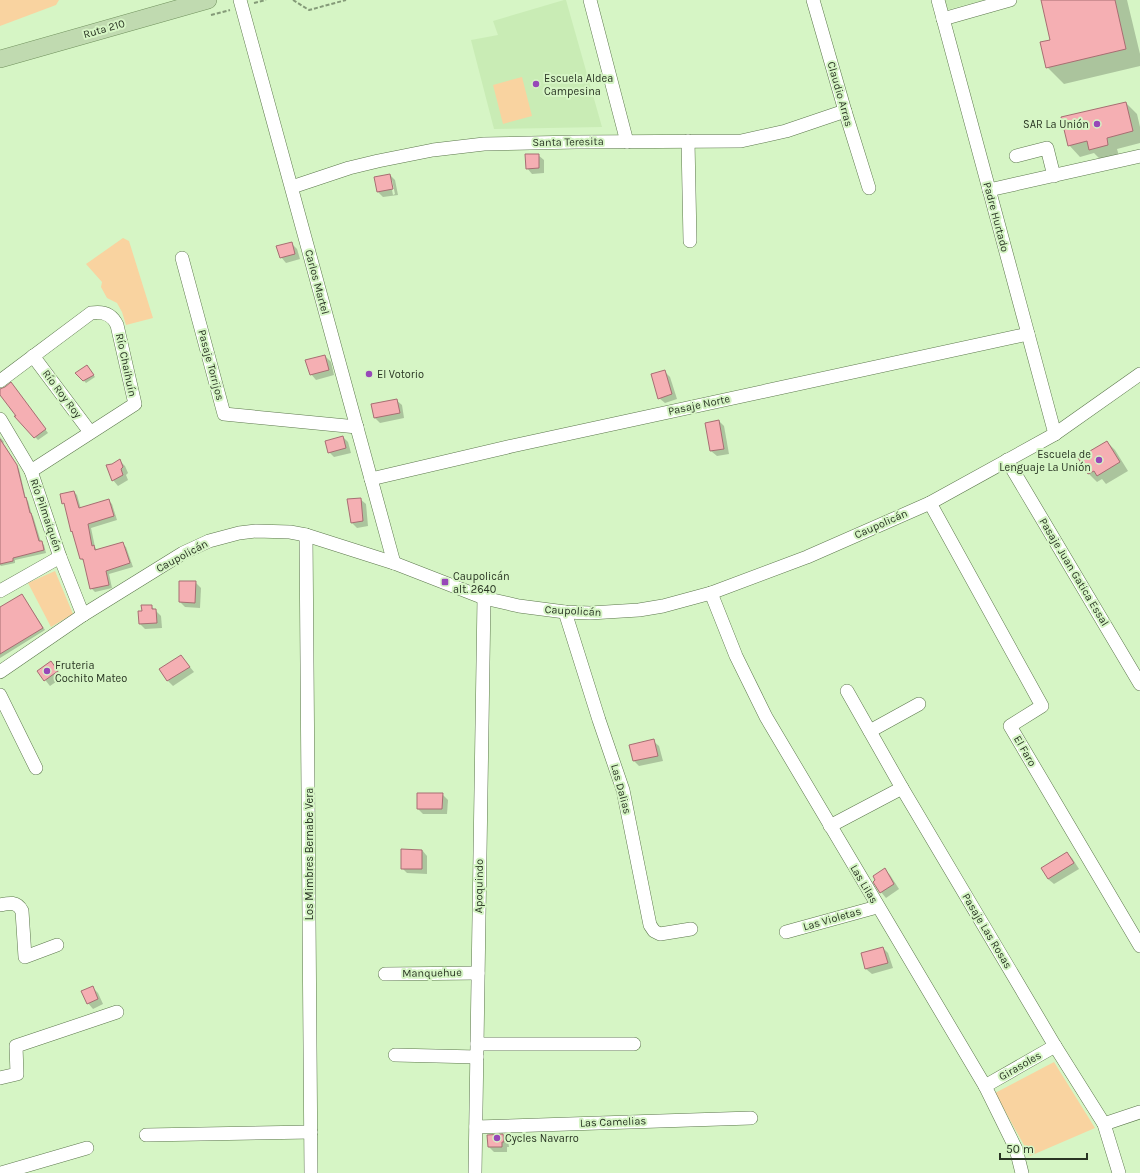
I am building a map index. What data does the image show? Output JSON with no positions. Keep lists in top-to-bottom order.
{
  "streets": {
    "main road": ["Ruta 210"],
    "street": [
      "Claudio Arras",
      "Santa Teresita",
      "Padre Hurtado",
      "Carlos Martel",
      "Río Chaihuín",
      "Pasaje Torrijos",
      "Río Roy Roy",
      "Pasaje Norte",
      "Río Pilmaiquén",
      "Caupolicán",
      "Pasaje Juan Gatica Essal",
      "El Faro",
      "Las Dalias",
      "Los Mimbres Bernabe Vera",
      "Las Lilas",
      "Apoquindo",
      "Las Violetas",
      "Pasaje Las Rosas",
      "Manquehue",
      "Girasoles",
      "Las Camelias"
    ]
  },
  "crossings": [
    ["Claudio Arras", "Santa Teresita"],
    ["Santa Teresita", "Carlos Martel"],
    ["Padre Hurtado", "Pasaje Norte"],
    ["Padre Hurtado", "Caupolicán"],
    ["Carlos Martel", "Pasaje Torrijos"],
    ["Carlos Martel", "Pasaje Norte"],
    ["Carlos Martel", "Caupolicán"],
    ["Río Chaihuín", "Río Roy Roy"],
    ["Río Chaihuín", "Río Pilmaiquén"],
    ["Río Pilmaiquén", "Caupolicán"],
    ["Caupolicán", "Pasaje Juan Gatica Essal"],
    ["Caupolicán", "El Faro"],
    ["Caupolicán", "Las Dalias"],
    ["Caupolicán", "Los Mimbres Bernabe Vera"],
    ["Caupolicán", "Las Lilas"],
    ["Caupolicán", "Apoquindo"],
    ["Las Lilas", "Las Violetas"],
    ["Las Lilas", "Girasoles"],
    ["Apoquindo", "Manquehue"],
    ["Apoquindo", "Las Camelias"],
    ["Pasaje Las Rosas", "Girasoles"]
  ],
  "places": {
    "other": [
      "Escuela Aldea Campesina",
      "SAR La Unión",
      "El Votorio",
      "Escuela de Lenguaje La Unión",
      "Fruteria Cochito Mateo",
      "Cycles Navarro"
    ],
    "transit": ["Caupolicán alt. 2640"]
  },
  "scale_bar": "50 m"
}
